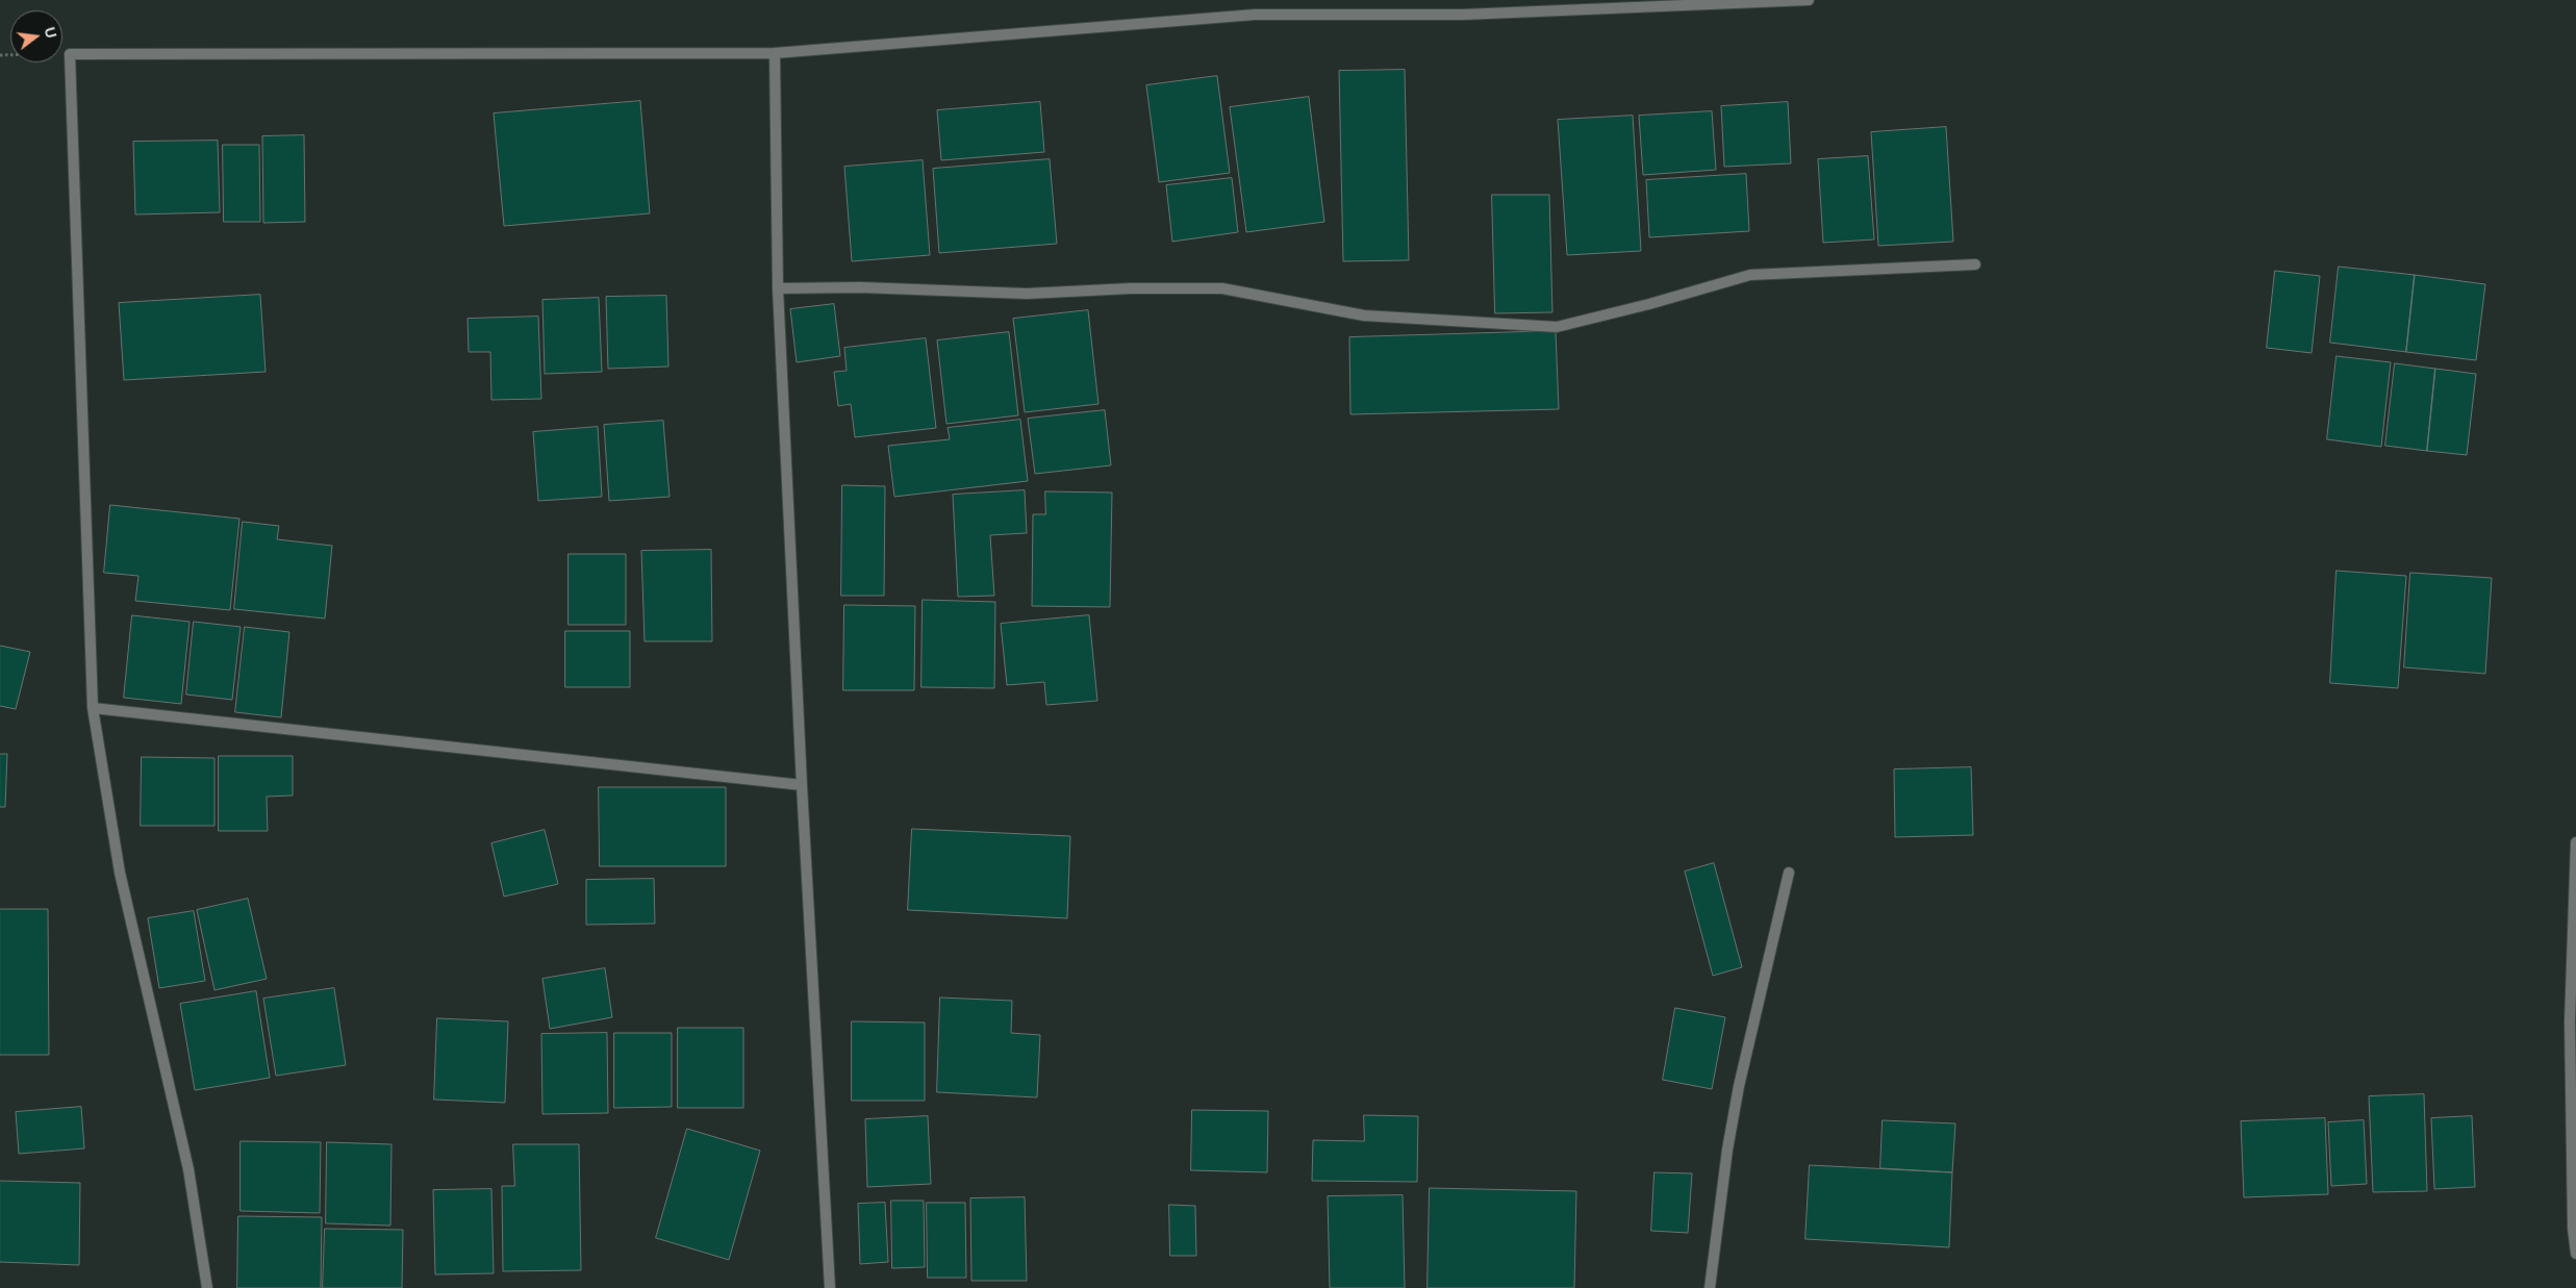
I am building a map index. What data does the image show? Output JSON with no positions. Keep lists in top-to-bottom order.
{
  "north": "right"
}
